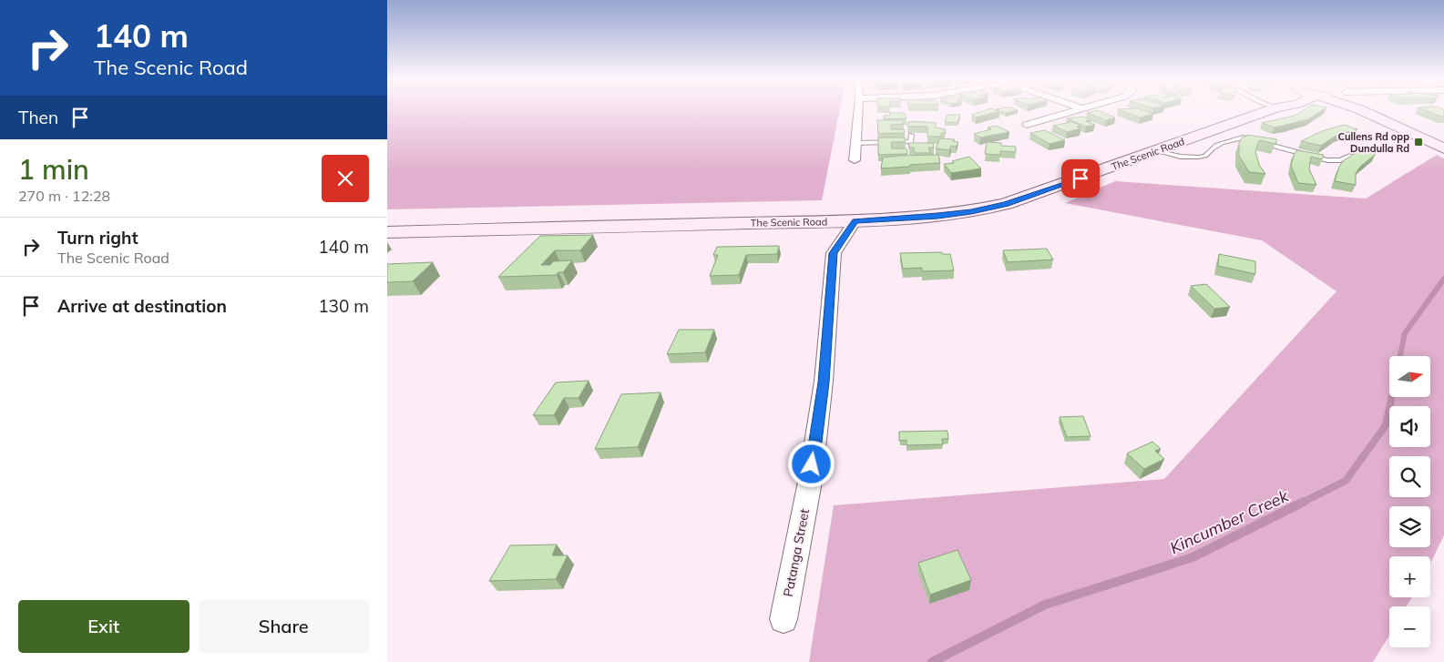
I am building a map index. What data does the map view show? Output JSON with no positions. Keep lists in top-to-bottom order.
{
  "streets": {
    "main road": ["The Scenic Road"],
    "street": ["Patanga Street"]
  },
  "crossings": [
    ["The Scenic Road", "Patanga Street"]
  ],
  "water": ["Kincumber Creek"],
  "places": {
    "transit": ["Cullens Rd opp Dundulla Rd"]
  },
  "north": "right",
  "page": {
    "turn": ["140 m", "The Scenic Road"],
    "then": "Then",
    "heading": ["1 min", "270 m · 12:28"],
    "list": [
      {
        "name": "Turn right",
        "note": "The Scenic Road",
        "value": "140 m"
      },
      {
        "name": "Arrive at destination",
        "value": "130 m"
      }
    ],
    "map_buttons": ["+", "−"],
    "buttons": ["Exit", "Share"]
  }
}
